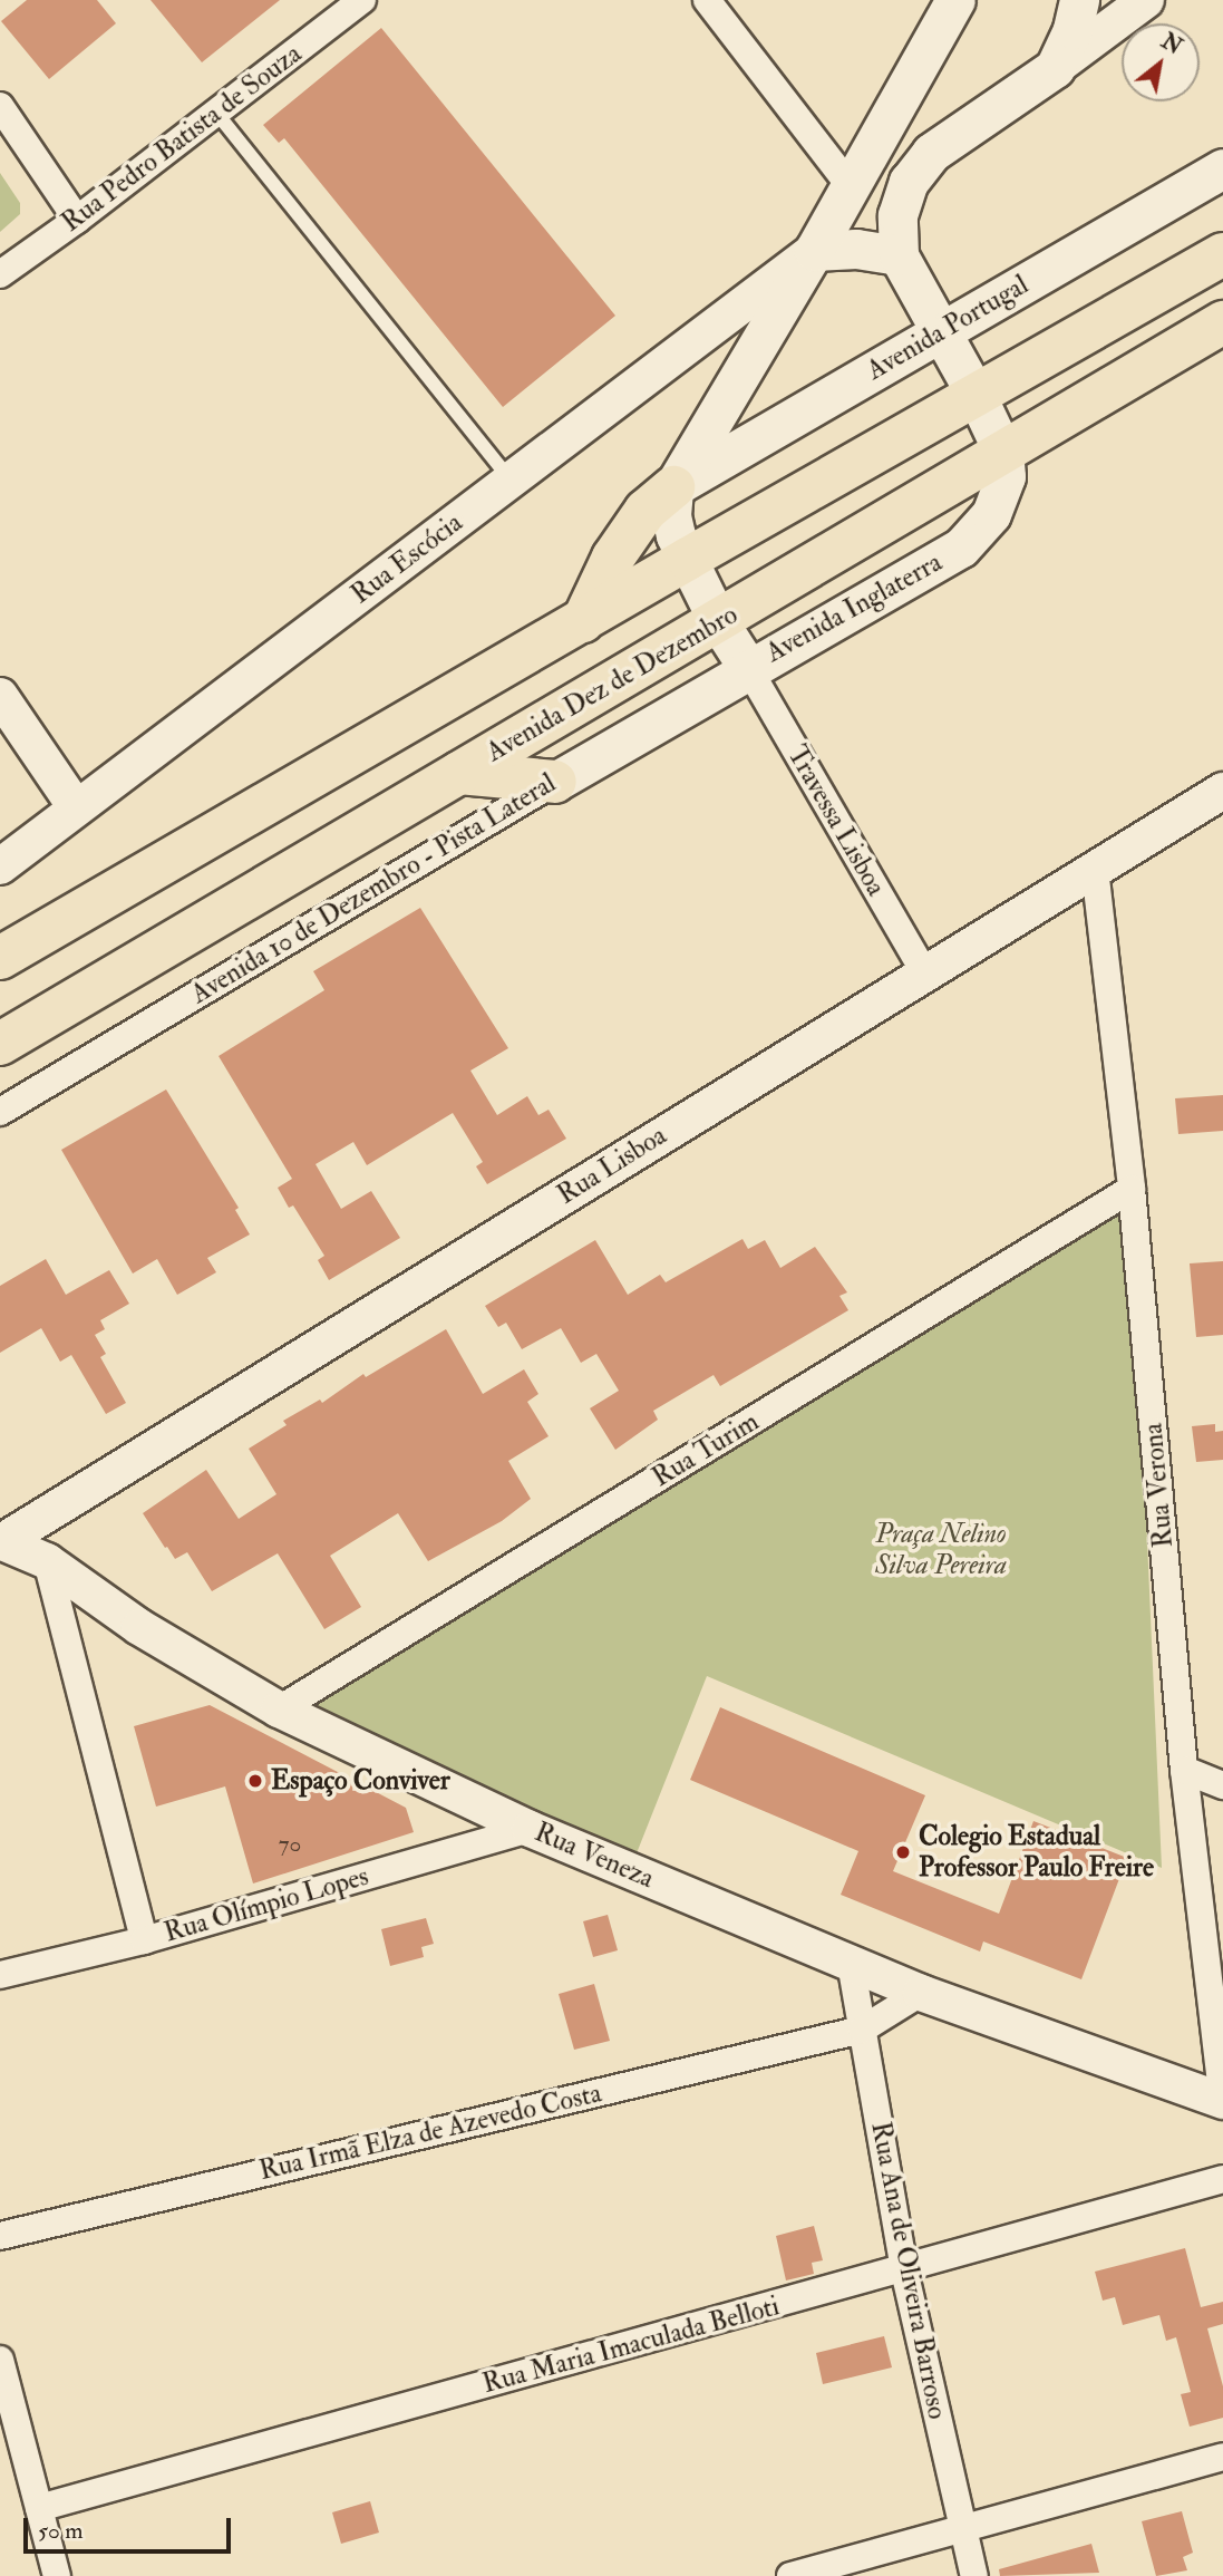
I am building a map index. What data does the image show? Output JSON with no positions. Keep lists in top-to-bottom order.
{
  "streets": {
    "highway": ["Avenida Dez de Dezembro"],
    "main road": ["Avenida Portugal", "Avenida Inglaterra", "Avenida 10 de Dezembro - Pista Lateral"],
    "street": [
      "Rua Pedro Batista de Souza",
      "Rua Escócia",
      "Travessa Lisboa",
      "Rua Lisboa",
      "Rua Turim",
      "Rua Verona",
      "Rua Veneza",
      "Rua Olímpio Lopes",
      "Rua Irmã Elza de Azevedo Costa",
      "Rua Ana de Oliveira Barroso",
      "Rua Maria Imaculada Belloti"
    ]
  },
  "crossings": [
    ["Avenida Portugal", "Avenida Inglaterra"],
    ["Avenida Inglaterra", "Avenida Dez de Dezembro"],
    ["Avenida Inglaterra", "Travessa Lisboa"],
    ["Avenida Inglaterra", "Avenida 10 de Dezembro - Pista Lateral"],
    ["Travessa Lisboa", "Avenida 10 de Dezembro - Pista Lateral"],
    ["Travessa Lisboa", "Rua Lisboa"],
    ["Rua Lisboa", "Rua Verona"],
    ["Rua Lisboa", "Rua Veneza"],
    ["Rua Turim", "Rua Verona"],
    ["Rua Turim", "Rua Veneza"],
    ["Rua Verona", "Rua Veneza"],
    ["Rua Veneza", "Rua Olímpio Lopes"],
    ["Rua Veneza", "Rua Irmã Elza de Azevedo Costa"],
    ["Rua Veneza", "Rua Ana de Oliveira Barroso"],
    ["Rua Irmã Elza de Azevedo Costa", "Rua Ana de Oliveira Barroso"],
    ["Rua Ana de Oliveira Barroso", "Rua Maria Imaculada Belloti"]
  ],
  "parks": ["Praça Nelino Silva Pereira"],
  "places": ["Espaço Conviver", "Colegio Estadual Professor Paulo Freire"],
  "house_numbers": ["70"],
  "scale_bar": "50 m",
  "north": "top right"
}
